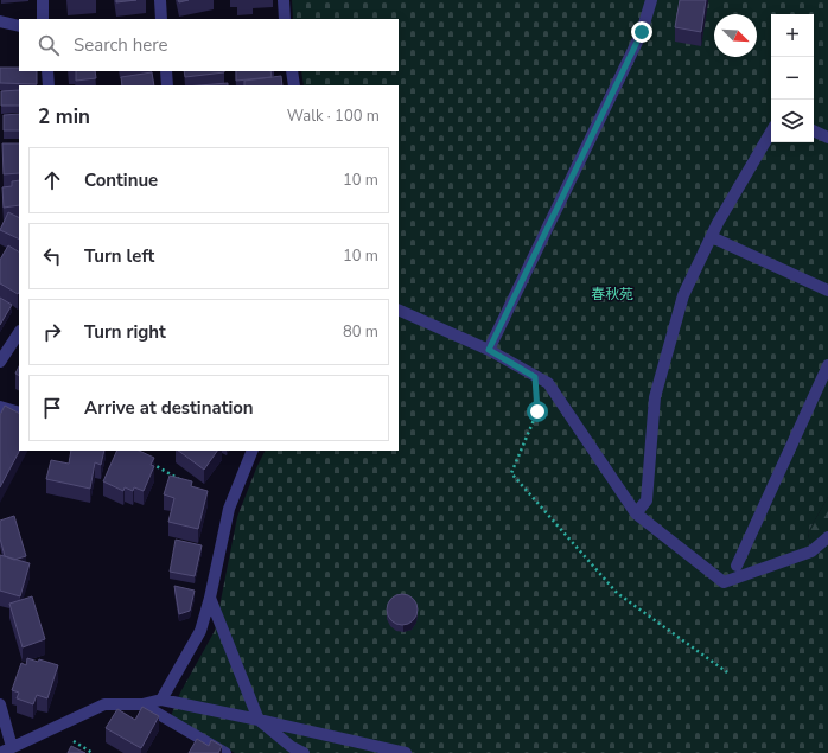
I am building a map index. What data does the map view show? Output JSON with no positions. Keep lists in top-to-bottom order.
{
  "parks": ["春秋苑"],
  "north": "bottom right",
  "page": {
    "map_buttons": ["+", "−"],
    "search": "Search here",
    "heading": ["2 min", "Walk · 100 m"],
    "list": [
      ["Continue", "10 m"],
      ["Turn left", "10 m"],
      ["Turn right", "80 m"],
      "Arrive at destination"
    ]
  }
}
